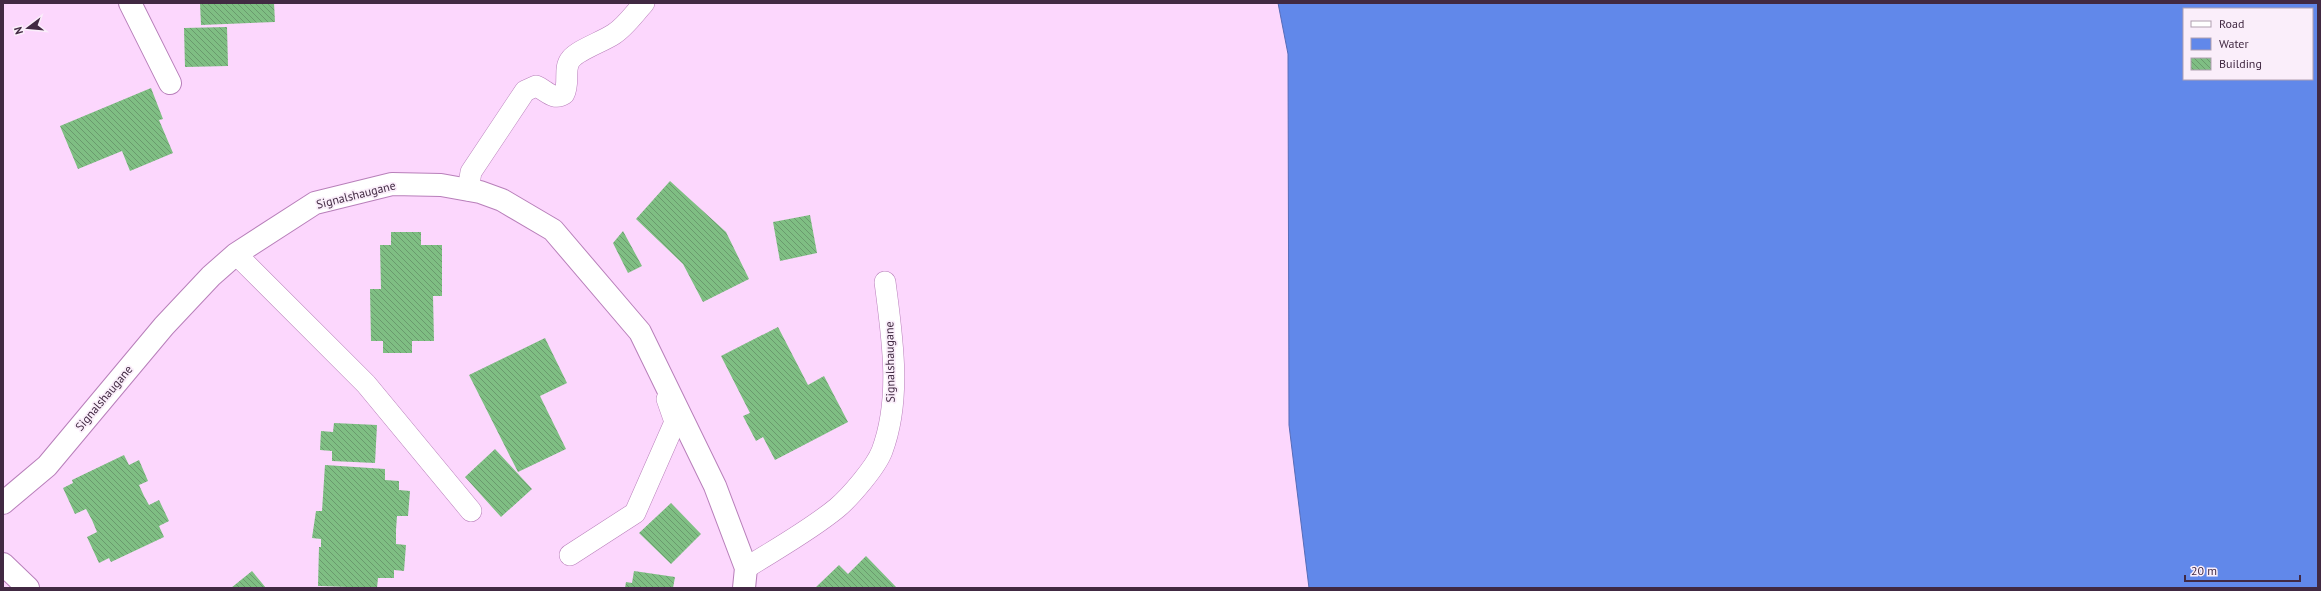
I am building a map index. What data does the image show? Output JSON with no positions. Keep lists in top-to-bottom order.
{
  "streets": {
    "street": ["Signalshaugane"]
  },
  "legend": ["Road", "Water", "Building"],
  "scale_bar": "20 m",
  "north": "left"
}
